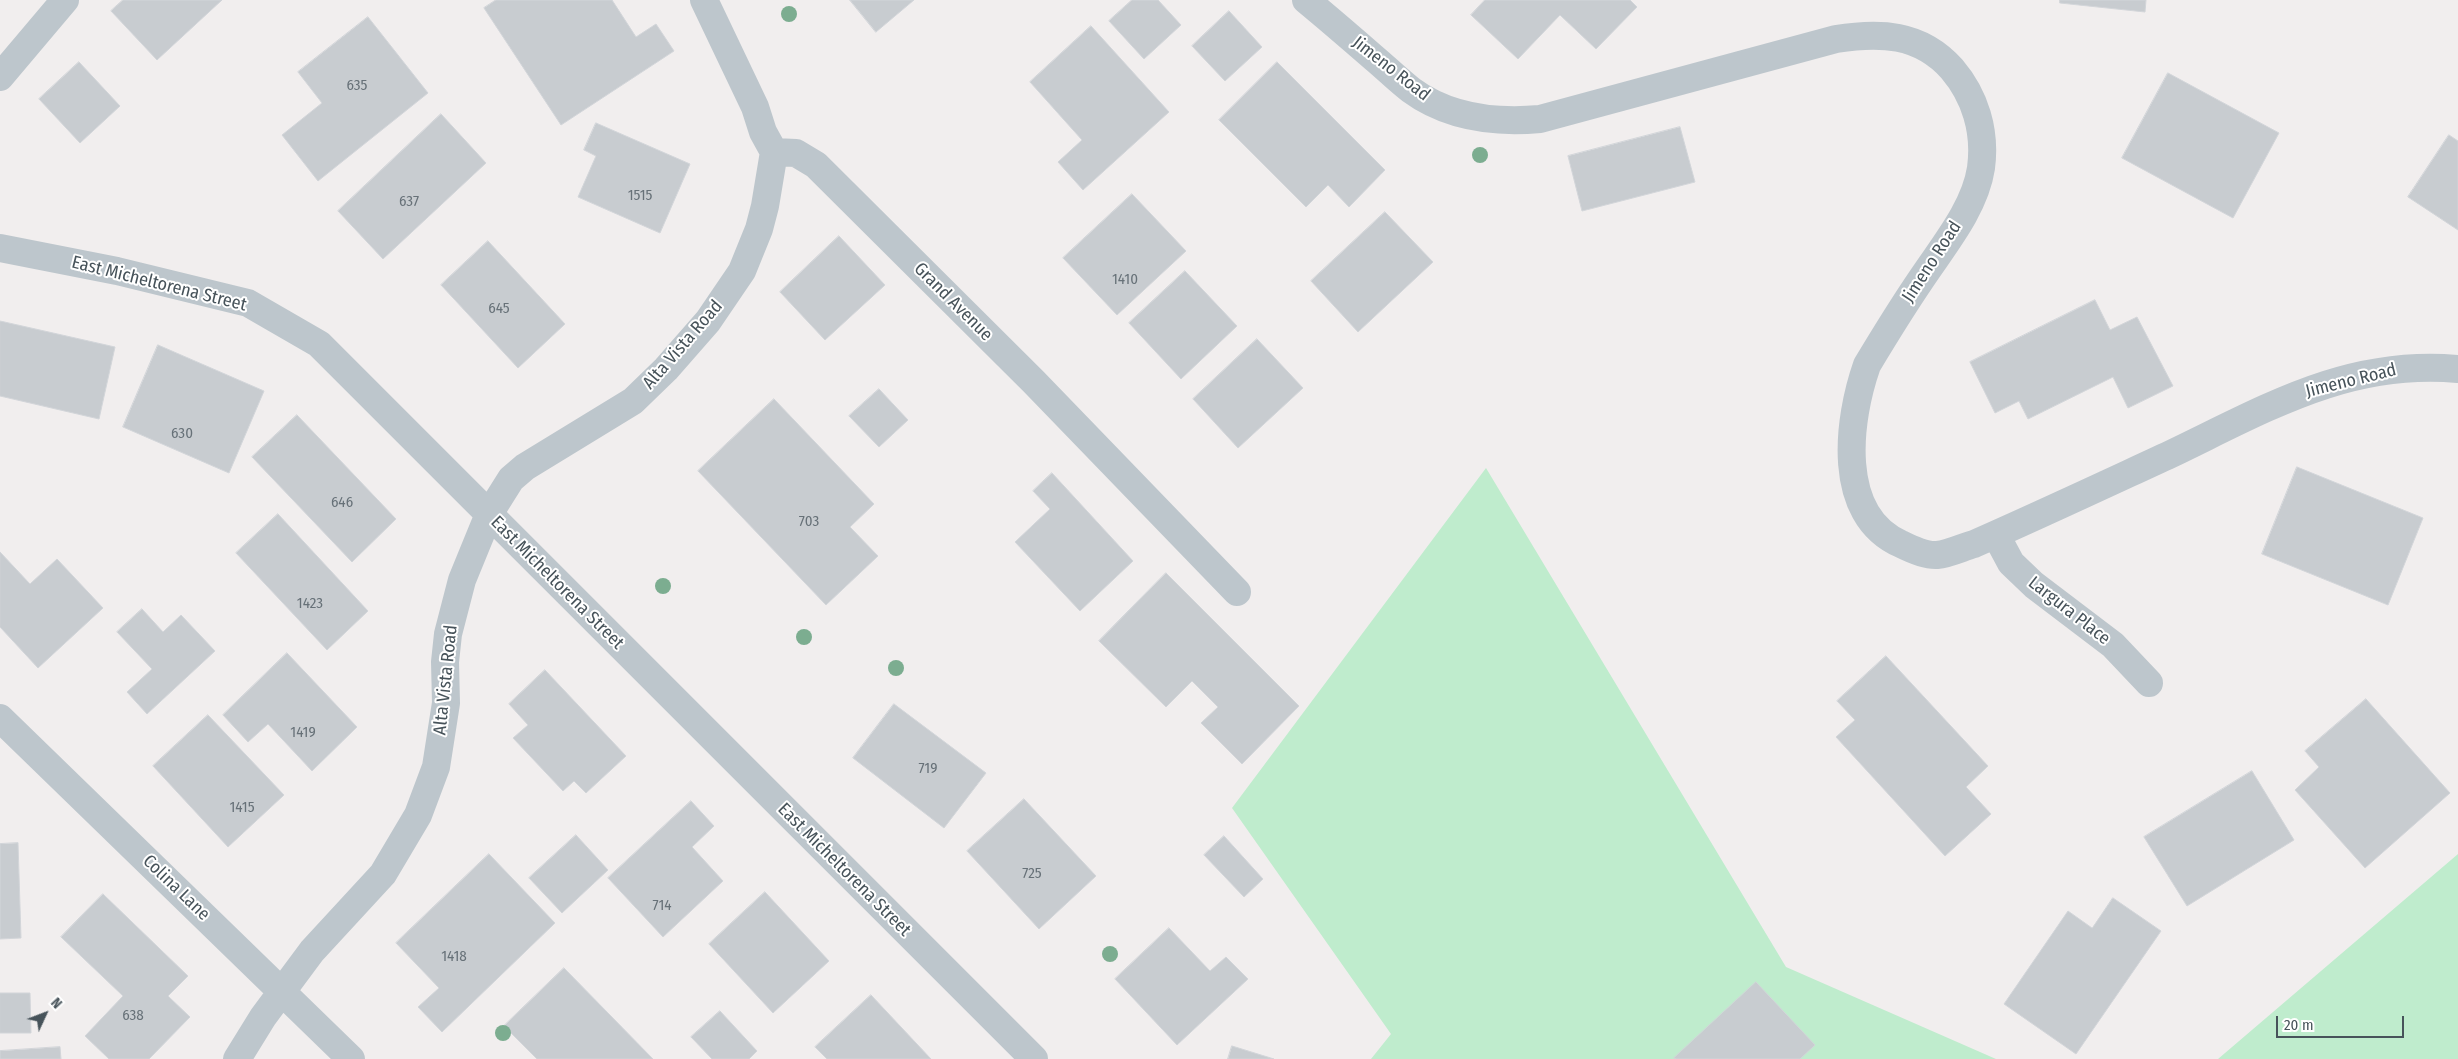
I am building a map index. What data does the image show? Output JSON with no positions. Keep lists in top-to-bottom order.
{
  "streets": {
    "street": [
      "Jimeno Road",
      "East Micheltorena Street",
      "Grand Avenue",
      "Alta Vista Road",
      "Largura Place",
      "Colina Lane"
    ]
  },
  "crossings": [
    ["Jimeno Road", "Largura Place"],
    ["East Micheltorena Street", "Alta Vista Road"],
    ["Grand Avenue", "Alta Vista Road"],
    ["Alta Vista Road", "Colina Lane"]
  ],
  "house_numbers": [
    "635",
    "1515",
    "637",
    "1410",
    "645",
    "630",
    "646",
    "703",
    "1423",
    "1419",
    "719",
    "1415",
    "725",
    "714",
    "1418",
    "638"
  ],
  "scale_bar": "20 m",
  "north": "top right"
}
